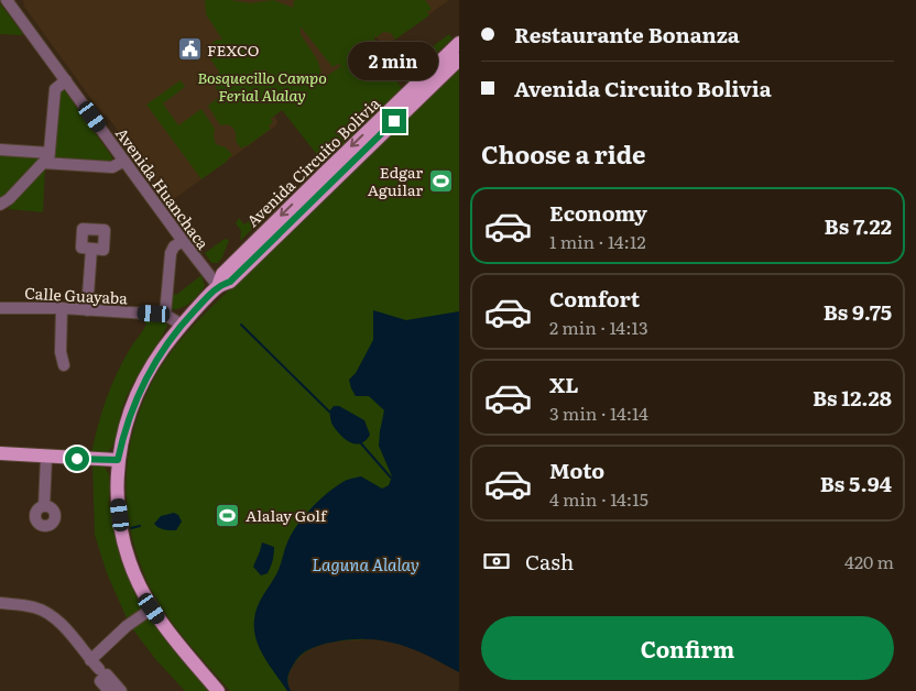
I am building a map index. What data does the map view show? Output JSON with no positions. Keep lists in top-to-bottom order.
{
  "streets": {
    "main road": ["Avenida Circuito Bolivia"],
    "street": ["Avenida Huanchaca", "Calle Guayaba"]
  },
  "crossings": [
    ["Avenida Circuito Bolivia", "Avenida Huanchaca"],
    ["Avenida Circuito Bolivia", "Calle Guayaba"]
  ],
  "water": ["Laguna Alalay"],
  "parks": ["Bosquecillo Campo Ferial Alalay"],
  "places": {
    "public building": ["FEXCO"],
    "sports": ["Edgar Aguilar", "Alalay Golf"]
  },
  "page": {
    "banner": ["Restaurante Bonanza", "Avenida Circuito Bolivia"],
    "bubble": "2 min",
    "heading": "Choose a ride",
    "list": [
      {
        "name": "Economy",
        "note": "1 min · 14:12",
        "value": "Bs 7.22"
      },
      {
        "name": "Comfort",
        "note": "2 min · 14:13",
        "value": "Bs 9.75"
      },
      {
        "name": "XL",
        "note": "3 min · 14:14",
        "value": "Bs 12.28"
      },
      {
        "name": "Moto",
        "note": "4 min · 14:15",
        "value": "Bs 5.94"
      }
    ],
    "pay": ["Cash", "420 m"],
    "buttons": "Confirm"
  }
}
